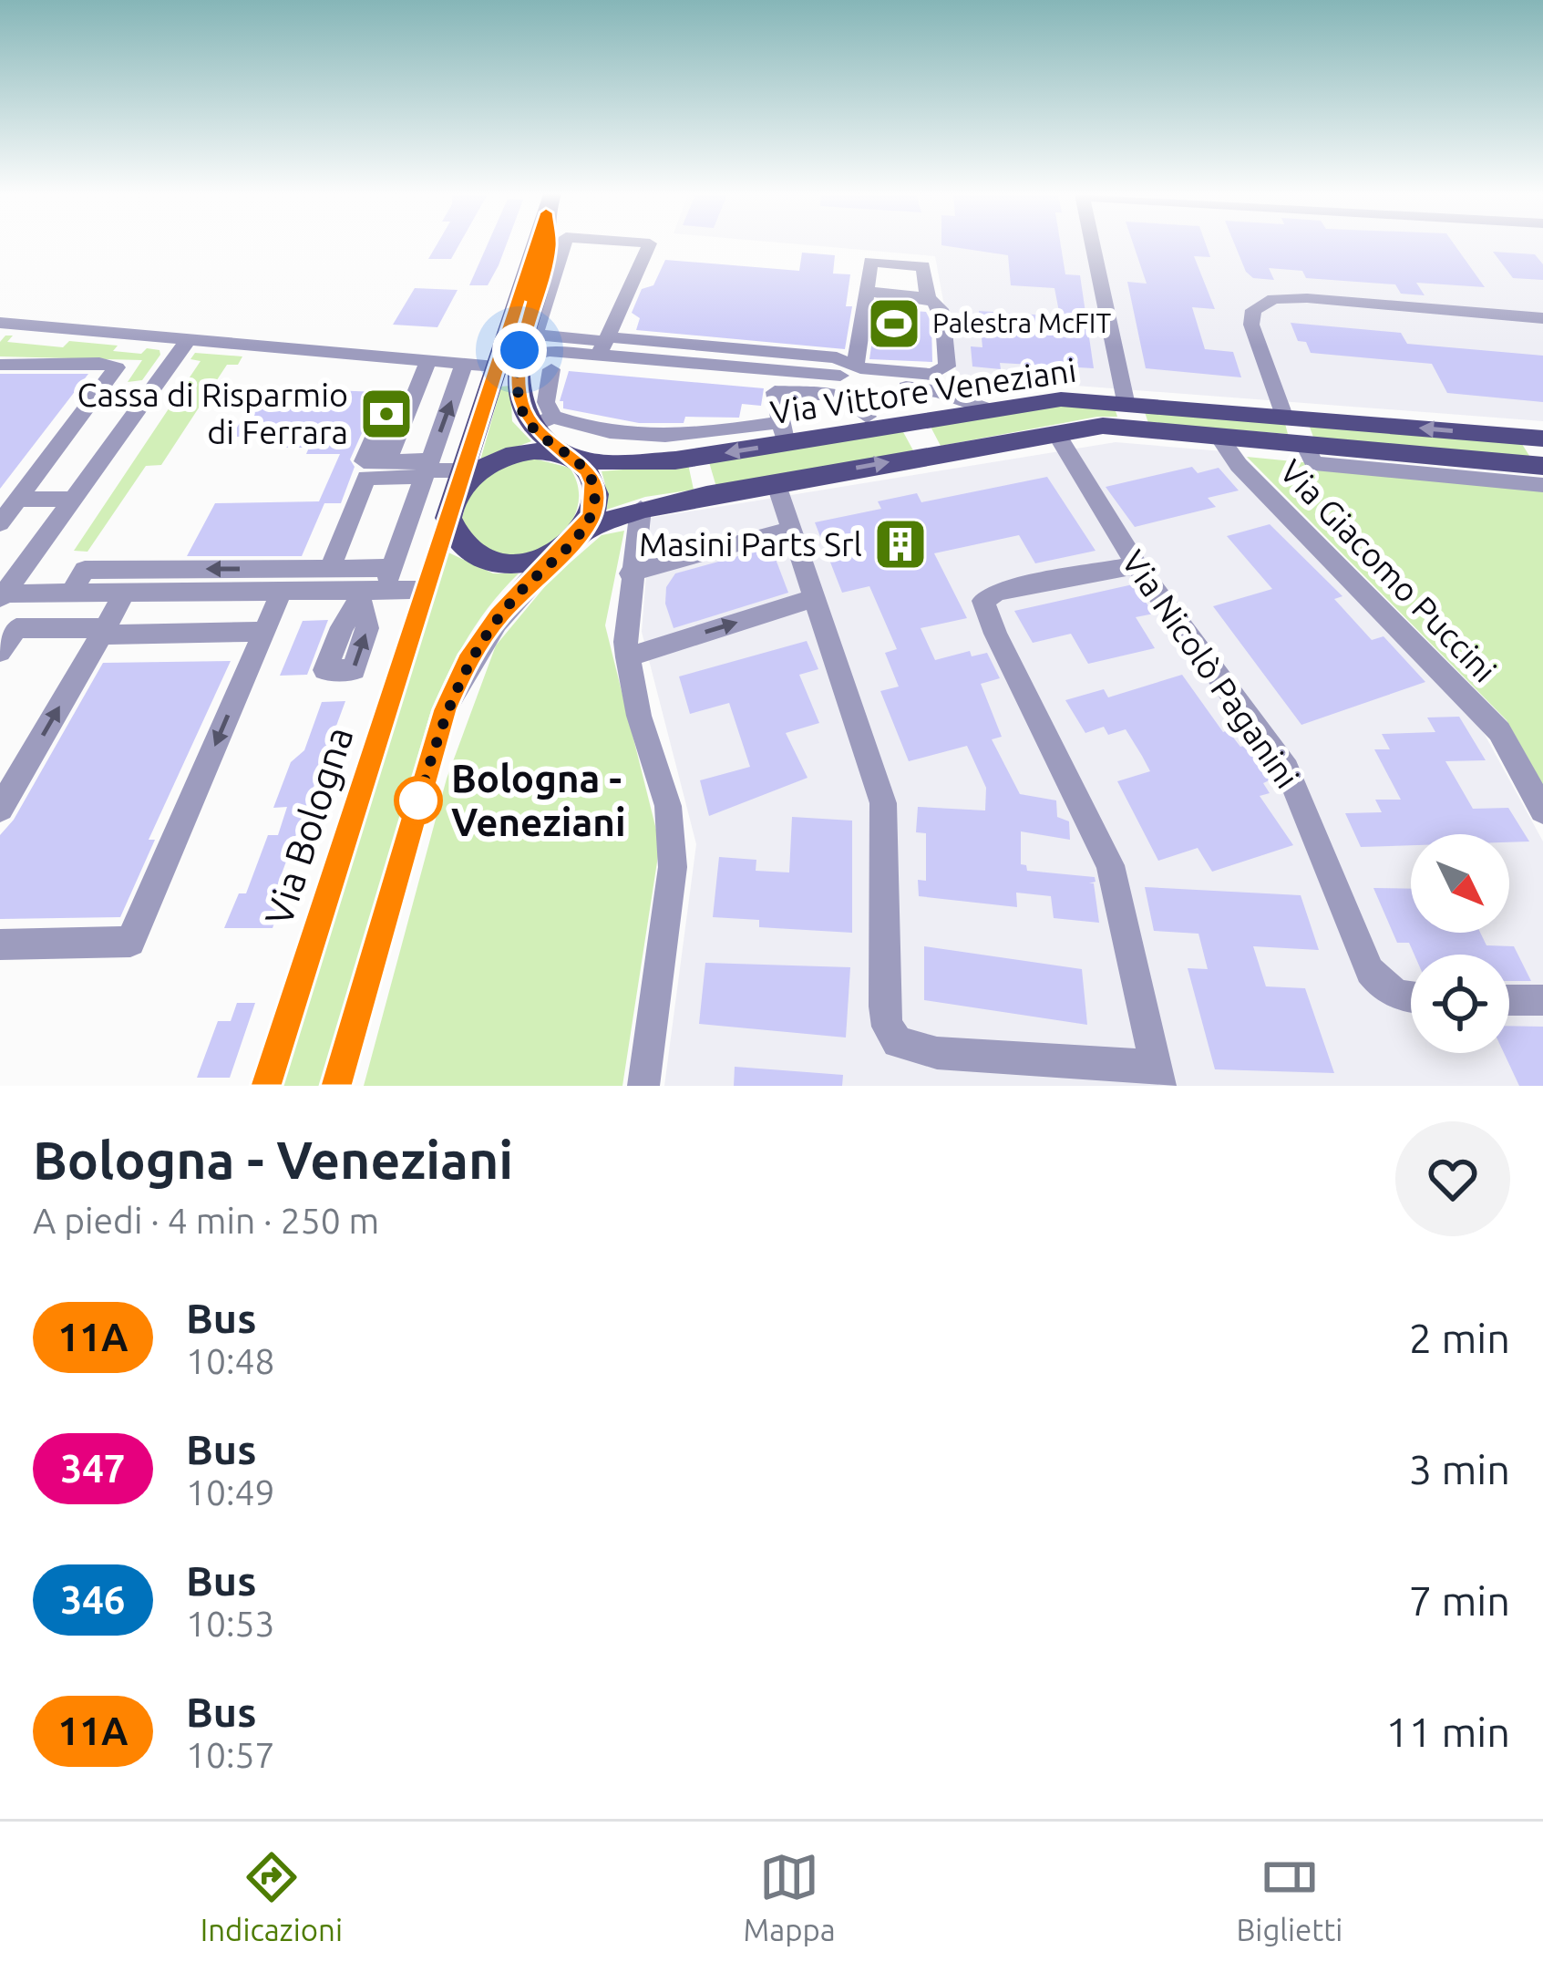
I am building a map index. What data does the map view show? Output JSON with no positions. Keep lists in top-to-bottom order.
{
  "streets": {
    "main road": ["Via Vittore Veneziani", "Via Bologna"],
    "street": ["Via Giacomo Puccini", "Via Nicolò Paganini"]
  },
  "crossings": [
    ["Via Vittore Veneziani", "Via Giacomo Puccini"],
    ["Via Vittore Veneziani", "Via Nicolò Paganini"],
    ["Via Vittore Veneziani", "Via Bologna"]
  ],
  "one_way": ["Via Bologna"],
  "places": {
    "sports": ["Palestra McFIT"],
    "bank": ["Cassa di Risparmio di Ferrara"],
    "building": ["Masini Parts Srl"],
    "other": ["Bologna - Veneziani"]
  },
  "lines": ["bus line 11A"],
  "north": "bottom right",
  "page": {
    "heading": ["Bologna - Veneziani", "A piedi · 4 min · 250 m"],
    "list": [
      {
        "mark": "11A",
        "name": "Bus",
        "note": "10:48",
        "value": "2 min"
      },
      {
        "mark": "347",
        "name": "Bus",
        "note": "10:49",
        "value": "3 min"
      },
      {
        "mark": "346",
        "name": "Bus",
        "note": "10:53",
        "value": "7 min"
      },
      {
        "mark": "11A",
        "name": "Bus",
        "note": "10:57",
        "value": "11 min"
      }
    ],
    "tabs": ["Indicazioni", "Mappa", "Biglietti"]
  }
}
